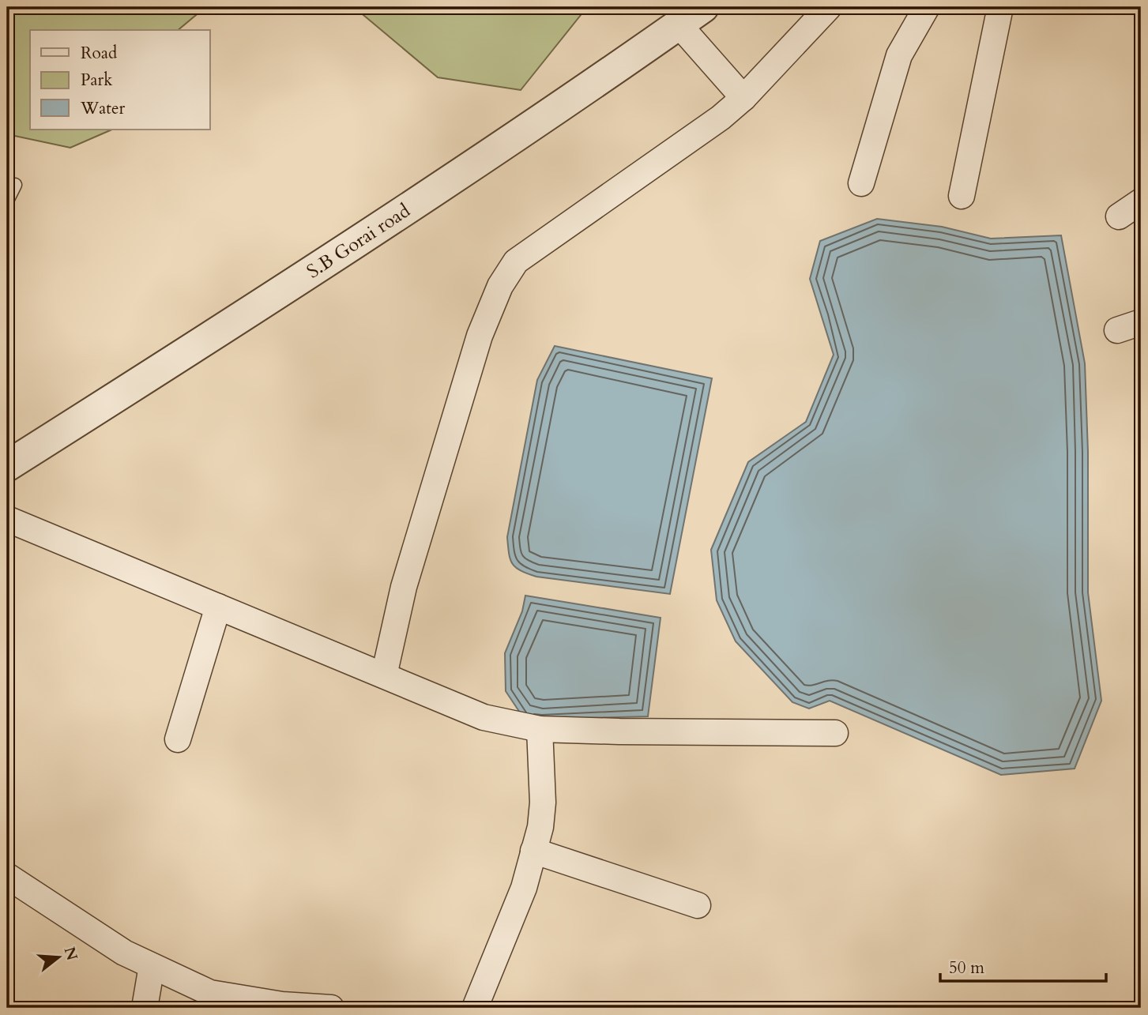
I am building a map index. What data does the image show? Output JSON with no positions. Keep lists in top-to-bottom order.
{
  "streets": {
    "street": ["S.B Gorai road"]
  },
  "legend": ["Road", "Park", "Water"],
  "scale_bar": "50 m",
  "north": "right"
}
